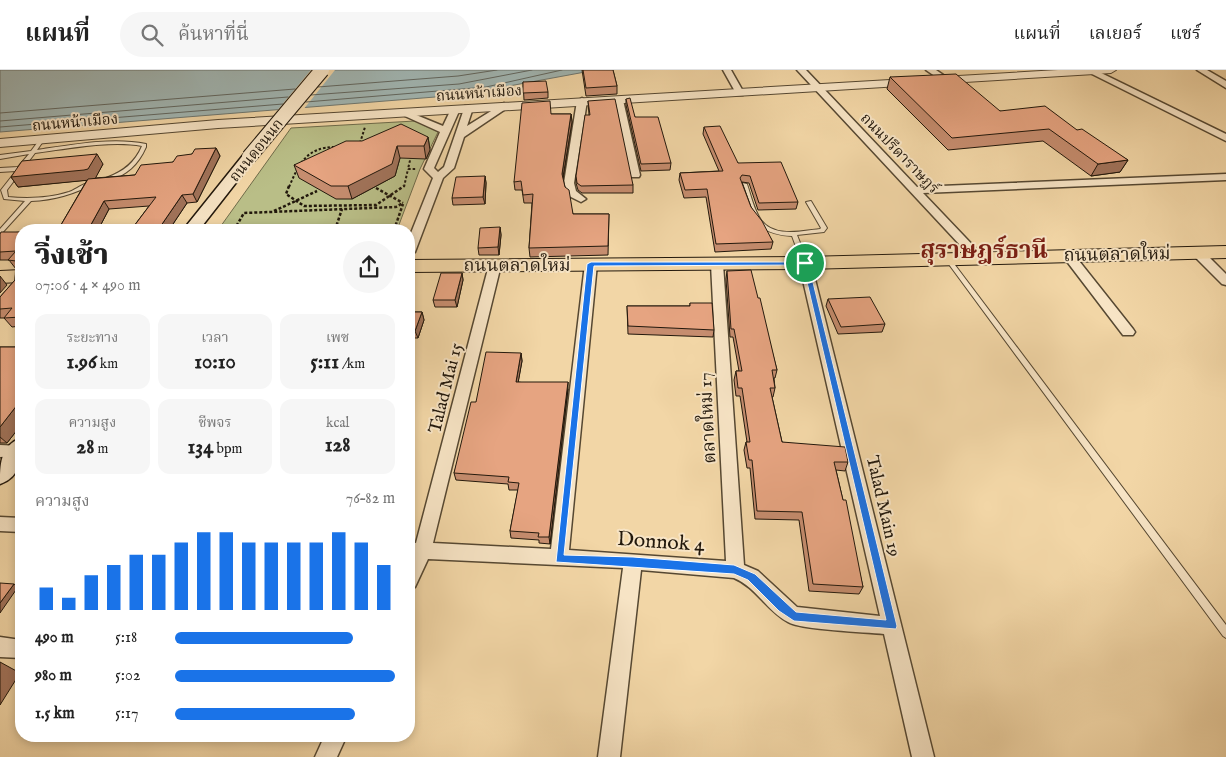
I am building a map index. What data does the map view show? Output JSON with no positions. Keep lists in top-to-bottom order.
{
  "streets": {
    "main road": ["ถนนดอนนก", "ถนนตลาดใหม่"],
    "street": [
      "ถนนหน้าเมือง",
      "ถนนปรีดาราษฎร์",
      "Talad Mai 15",
      "ตลาดใหม่ 17",
      "Talad Main 19",
      "Donnok 4"
    ]
  },
  "crossings": [
    ["ถนนหน้าเมือง", "ถนนปรีดาราษฎร์"],
    ["ถนนปรีดาราษฎร์", "ถนนตลาดใหม่"],
    ["ถนนตลาดใหม่", "Talad Mai 15"],
    ["ถนนตลาดใหม่", "ตลาดใหม่ 17"],
    ["ถนนตลาดใหม่", "Talad Main 19"],
    ["Talad Mai 15", "Donnok 4"],
    ["ตลาดใหม่ 17", "Donnok 4"],
    ["Talad Main 19", "Donnok 4"]
  ],
  "districts": ["สุราษฎร์ธานี"],
  "page": {
    "header": "แผนที่",
    "search": "ค้นหาที่นี่",
    "nav": ["แผนที่", "เลเยอร์", "แชร์"],
    "heading": ["วิ่งเช้า", "07:06 · 4 × 490 m"],
    "stats": [
      ["ระยะทาง", "1.96 km"],
      ["เวลา", "10:10"],
      ["เพซ", "5:11 /km"],
      ["ความสูง", "28 m"],
      ["ชีพจร", "134 bpm"],
      ["kcal", "128"]
    ],
    "chart": ["ความสูง", "76–82 m"],
    "list": [
      {
        "name": "490 m",
        "note": "5:18"
      },
      {
        "name": "980 m",
        "note": "5:02"
      },
      {
        "name": "1.5 km",
        "note": "5:17"
      }
    ]
  }
}
